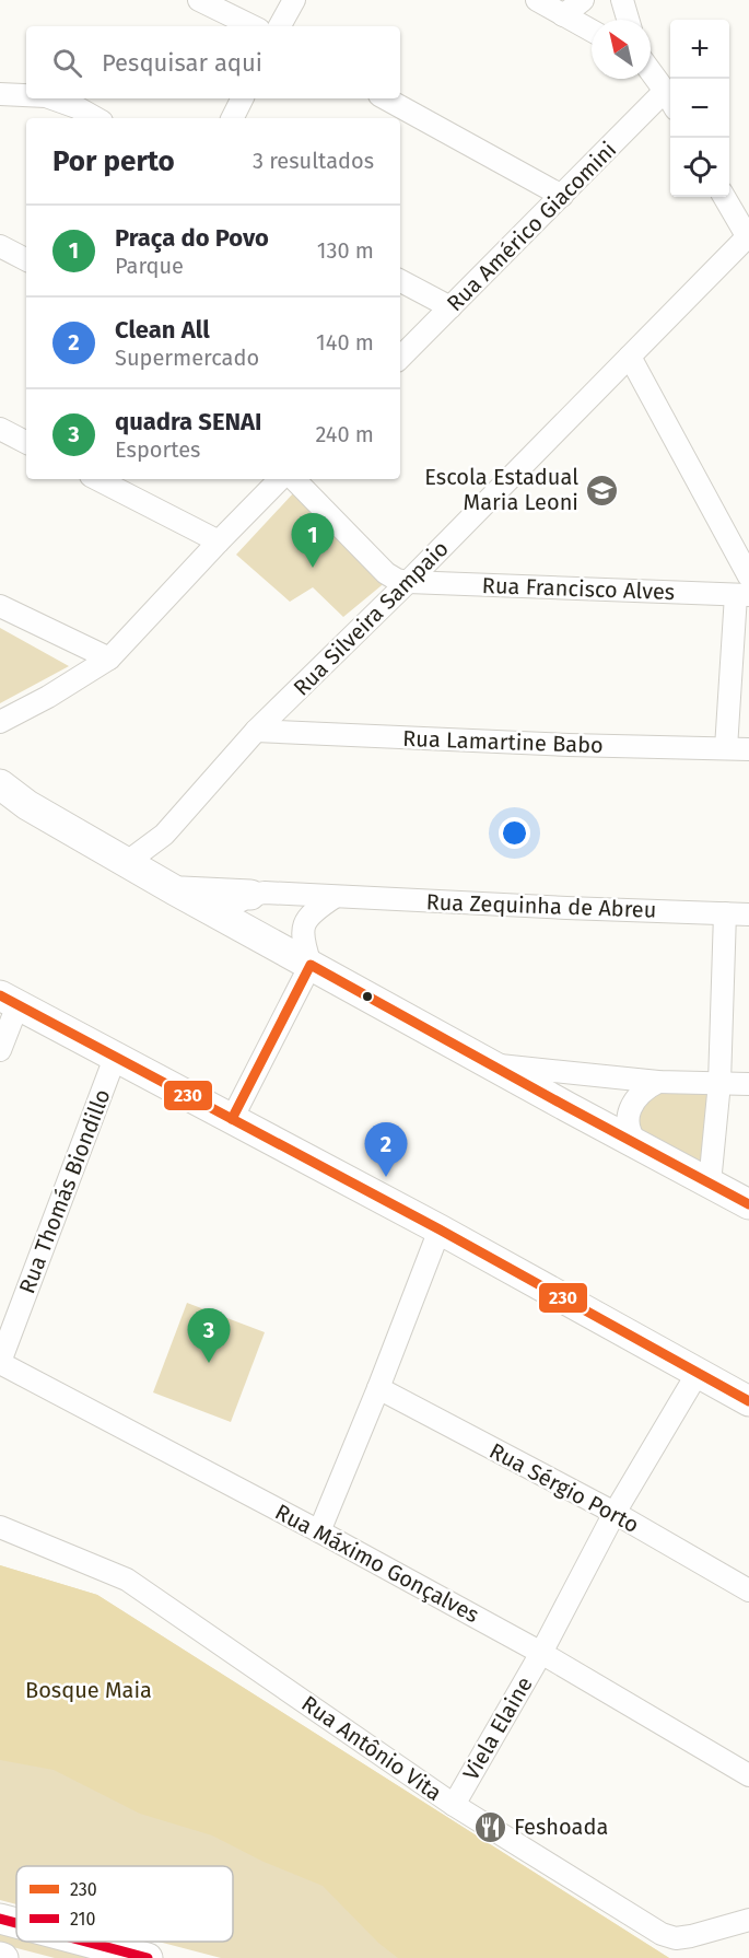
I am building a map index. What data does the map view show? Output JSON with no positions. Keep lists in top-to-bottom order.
{
  "streets": {
    "street": [
      "Rua Américo Giacomini",
      "Rua Francisco Alves",
      "Rua Silveira Sampaio",
      "Rua Lamartine Babo",
      "Rua Zequinha de Abreu",
      "Rua Thomás Biondillo",
      "Rua Sérgio Porto",
      "Rua Máximo Gonçalves",
      "Viela Elaine",
      "Rua Antônio Vita"
    ]
  },
  "crossings": [
    ["Rua Francisco Alves", "Rua Silveira Sampaio"],
    ["Rua Silveira Sampaio", "Rua Lamartine Babo"],
    ["Rua Thomás Biondillo", "Rua Máximo Gonçalves"],
    ["Rua Sérgio Porto", "Viela Elaine"],
    ["Rua Máximo Gonçalves", "Viela Elaine"],
    ["Viela Elaine", "Rua Antônio Vita"]
  ],
  "parks": ["Bosque Maia"],
  "places": {
    "school or university": ["Escola Estadual Maria Leoni"],
    "restaurant": ["Feshoada"]
  },
  "lines": ["transit line 230", "transit line 210"],
  "legend": ["230", "210"],
  "north": "top left",
  "page": {
    "map_buttons": ["+", "−"],
    "search": "Pesquisar aqui",
    "heading": ["Por perto", "3 resultados"],
    "list": [
      {
        "mark": "1",
        "name": "Praça do Povo",
        "note": "Parque",
        "value": "130 m"
      },
      {
        "mark": "2",
        "name": "Clean All",
        "note": "Supermercado",
        "value": "140 m"
      },
      {
        "mark": "3",
        "name": "quadra SENAI",
        "note": "Esportes",
        "value": "240 m"
      }
    ],
    "pins": ["1", "2", "3"]
  }
}
